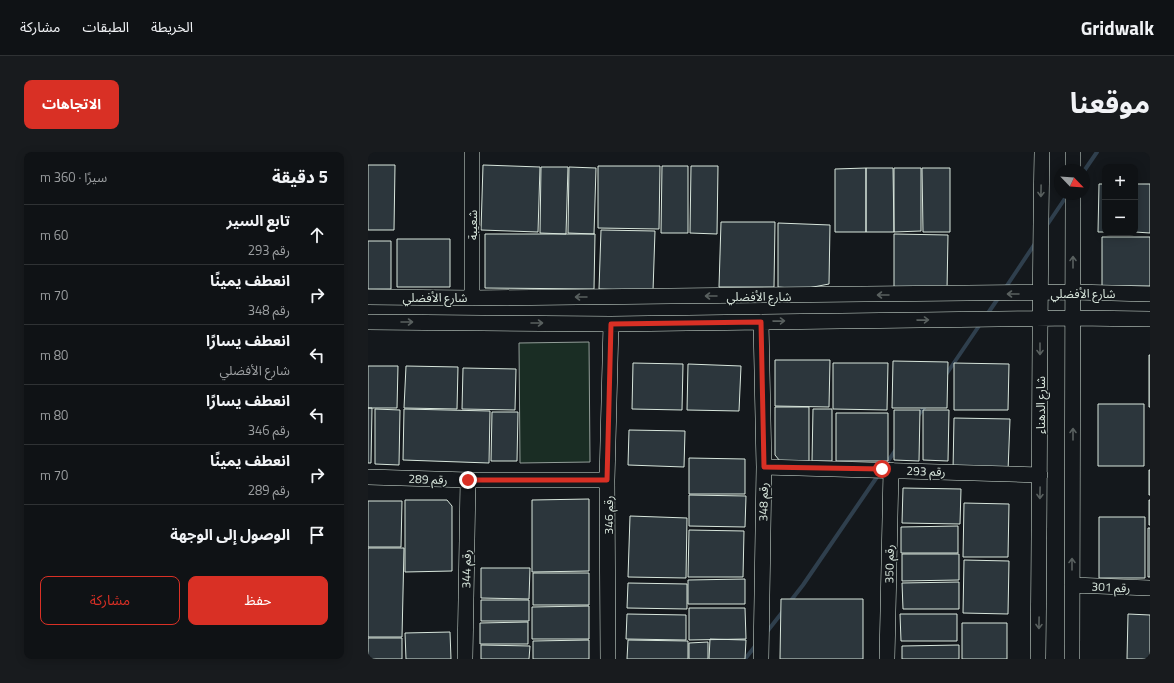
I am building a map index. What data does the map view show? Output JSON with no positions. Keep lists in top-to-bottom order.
{
  "streets": {
    "street": [
      "شعيبة",
      "شارع الأفضلي",
      "شارع الدهناء",
      "رقم 293",
      "رقم 289",
      "رقم 348",
      "رقم 346",
      "رقم 350",
      "رقم 344",
      "رقم 301"
    ]
  },
  "crossings": [
    ["شعيبة", "شارع الأفضلي"],
    ["شارع الأفضلي", "شارع الدهناء"],
    ["شارع الدهناء", "رقم 293"],
    ["رقم 293", "رقم 348"],
    ["رقم 293", "رقم 350"],
    ["رقم 289", "رقم 346"],
    ["رقم 289", "رقم 344"]
  ],
  "north": "bottom right",
  "page": {
    "header": "Gridwalk",
    "nav": ["الخريطة", "الطبقات", "مشاركة"],
    "title": "موقعنا",
    "buttons": [
      "الاتجاهات",
      ["حفظ", "مشاركة"]
    ],
    "heading": ["5 دقيقة", "سيرًا · 360 m"],
    "map_buttons": ["+", "−"],
    "list": [
      ["تابع السير", "رقم 293", "60 m"],
      ["انعطف يمينًا", "رقم 348", "70 m"],
      ["انعطف يسارًا", "شارع الأفضلي", "80 m"],
      ["انعطف يسارًا", "رقم 346", "80 m"],
      ["انعطف يمينًا", "رقم 289", "70 m"],
      "الوصول إلى الوجهة"
    ]
  }
}
